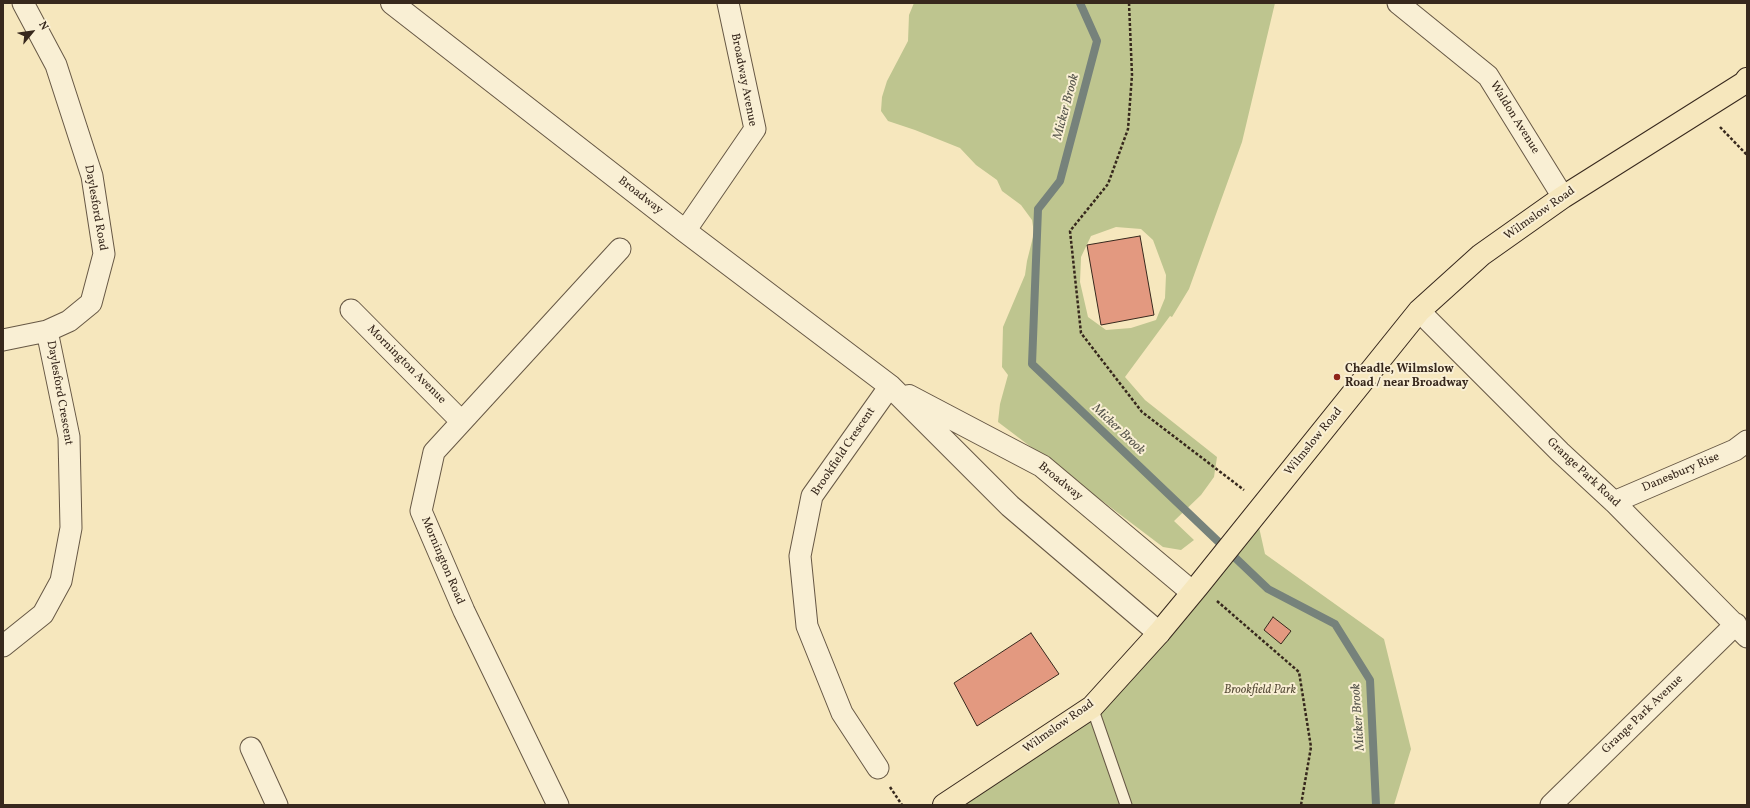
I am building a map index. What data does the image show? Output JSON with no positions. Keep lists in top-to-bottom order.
{
  "streets": {
    "main road": ["Wilmslow Road"],
    "street": [
      "Broadway Avenue",
      "Waldon Avenue",
      "Broadway",
      "Daylesford Road",
      "Mornington Avenue",
      "Daylesford Crescent",
      "Brookfield Crescent",
      "Grange Park Road",
      "Danesbury Rise",
      "Mornington Road",
      "Grange Park Avenue"
    ]
  },
  "crossings": [
    ["Broadway Avenue", "Broadway"],
    ["Waldon Avenue", "Wilmslow Road"],
    ["Broadway", "Wilmslow Road"],
    ["Broadway", "Brookfield Crescent"],
    ["Daylesford Road", "Daylesford Crescent"],
    ["Wilmslow Road", "Grange Park Road"],
    ["Mornington Avenue", "Mornington Road"],
    ["Grange Park Road", "Danesbury Rise"],
    ["Grange Park Road", "Grange Park Avenue"]
  ],
  "water": ["Micker Brook"],
  "parks": ["Brookfield Park"],
  "places": ["Cheadle, Wilmslow Road / near Broadway"],
  "north": "top right"
}
